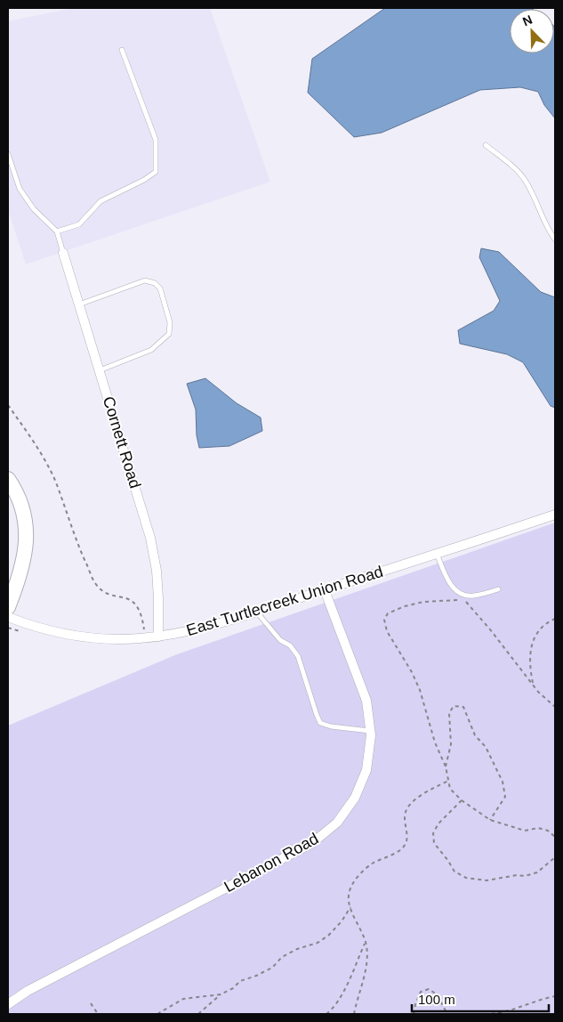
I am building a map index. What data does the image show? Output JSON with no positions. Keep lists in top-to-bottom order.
{
  "streets": {
    "street": ["Cornett Road", "East Turtlecreek Union Road", "Lebanon Road"]
  },
  "crossings": [
    ["Cornett Road", "East Turtlecreek Union Road"],
    ["East Turtlecreek Union Road", "Lebanon Road"]
  ],
  "scale_bar": "100 m",
  "north": "top left"
}
